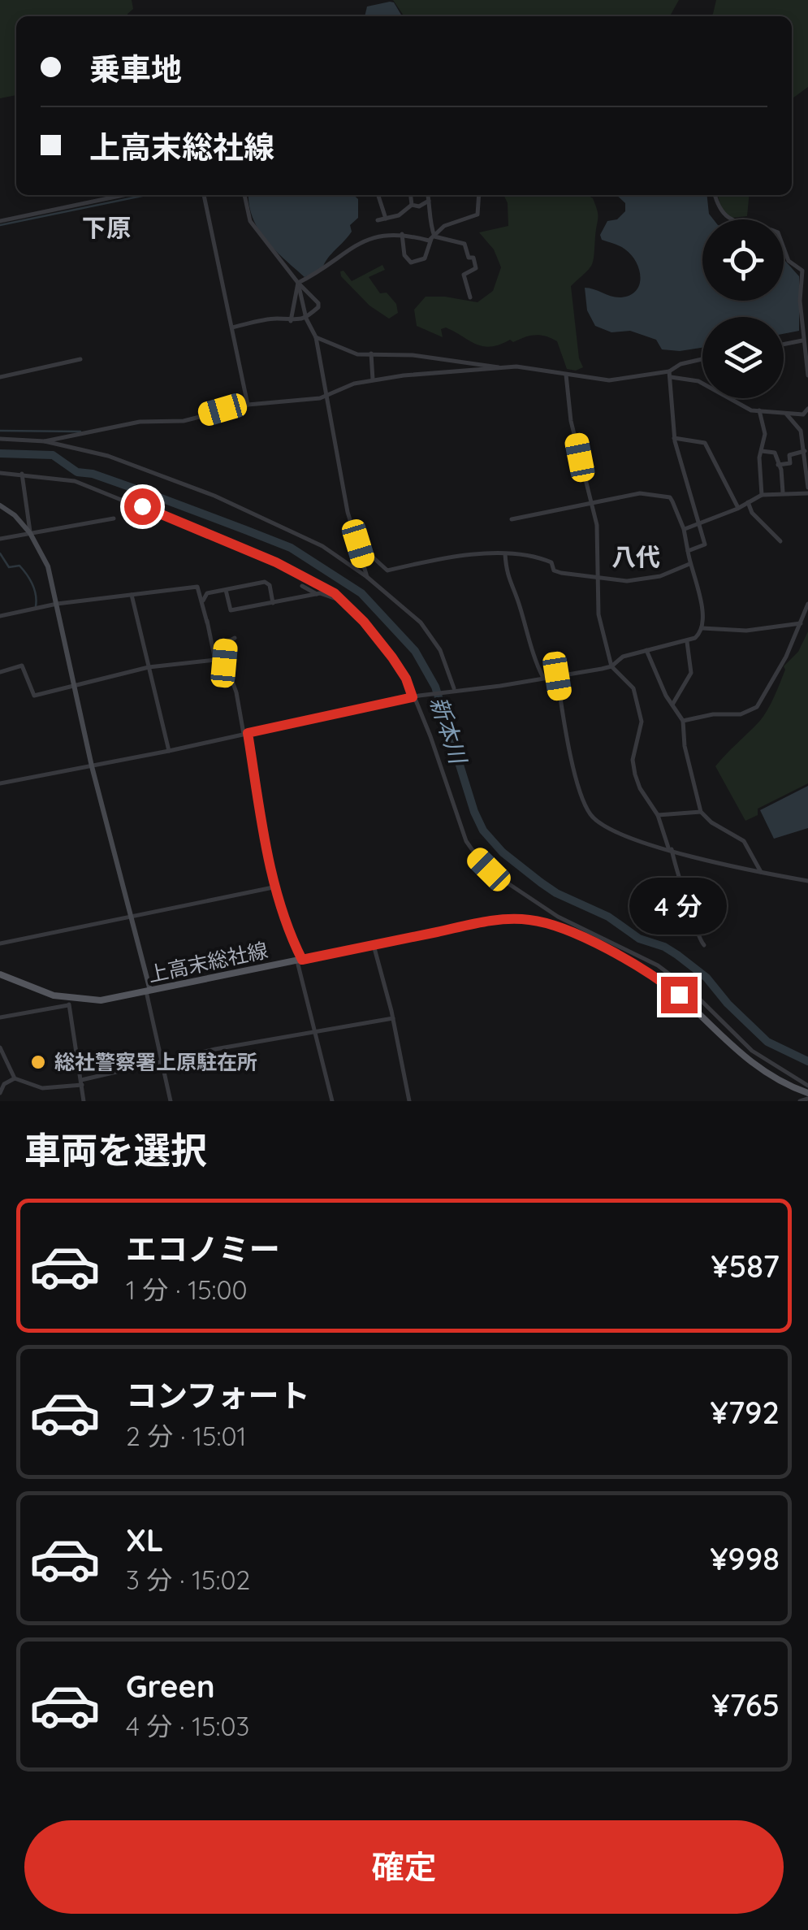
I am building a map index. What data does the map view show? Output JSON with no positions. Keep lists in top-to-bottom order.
{
  "streets": {
    "main road": ["上高末総社線"]
  },
  "districts": ["下原", "八代"],
  "water": ["新本川"],
  "places": ["総社警察署上原駐在所"],
  "page": {
    "banner": ["乗車地", "上高末総社線"],
    "bubble": "4 分",
    "heading": "車両を選択",
    "list": [
      {
        "name": "エコノミー",
        "note": "1 分 · 15:00",
        "value": "¥587"
      },
      {
        "name": "コンフォート",
        "note": "2 分 · 15:01",
        "value": "¥792"
      },
      {
        "name": "XL",
        "note": "3 分 · 15:02",
        "value": "¥998"
      },
      {
        "name": "Green",
        "note": "4 分 · 15:03",
        "value": "¥765"
      }
    ],
    "buttons": "確定"
  }
}
